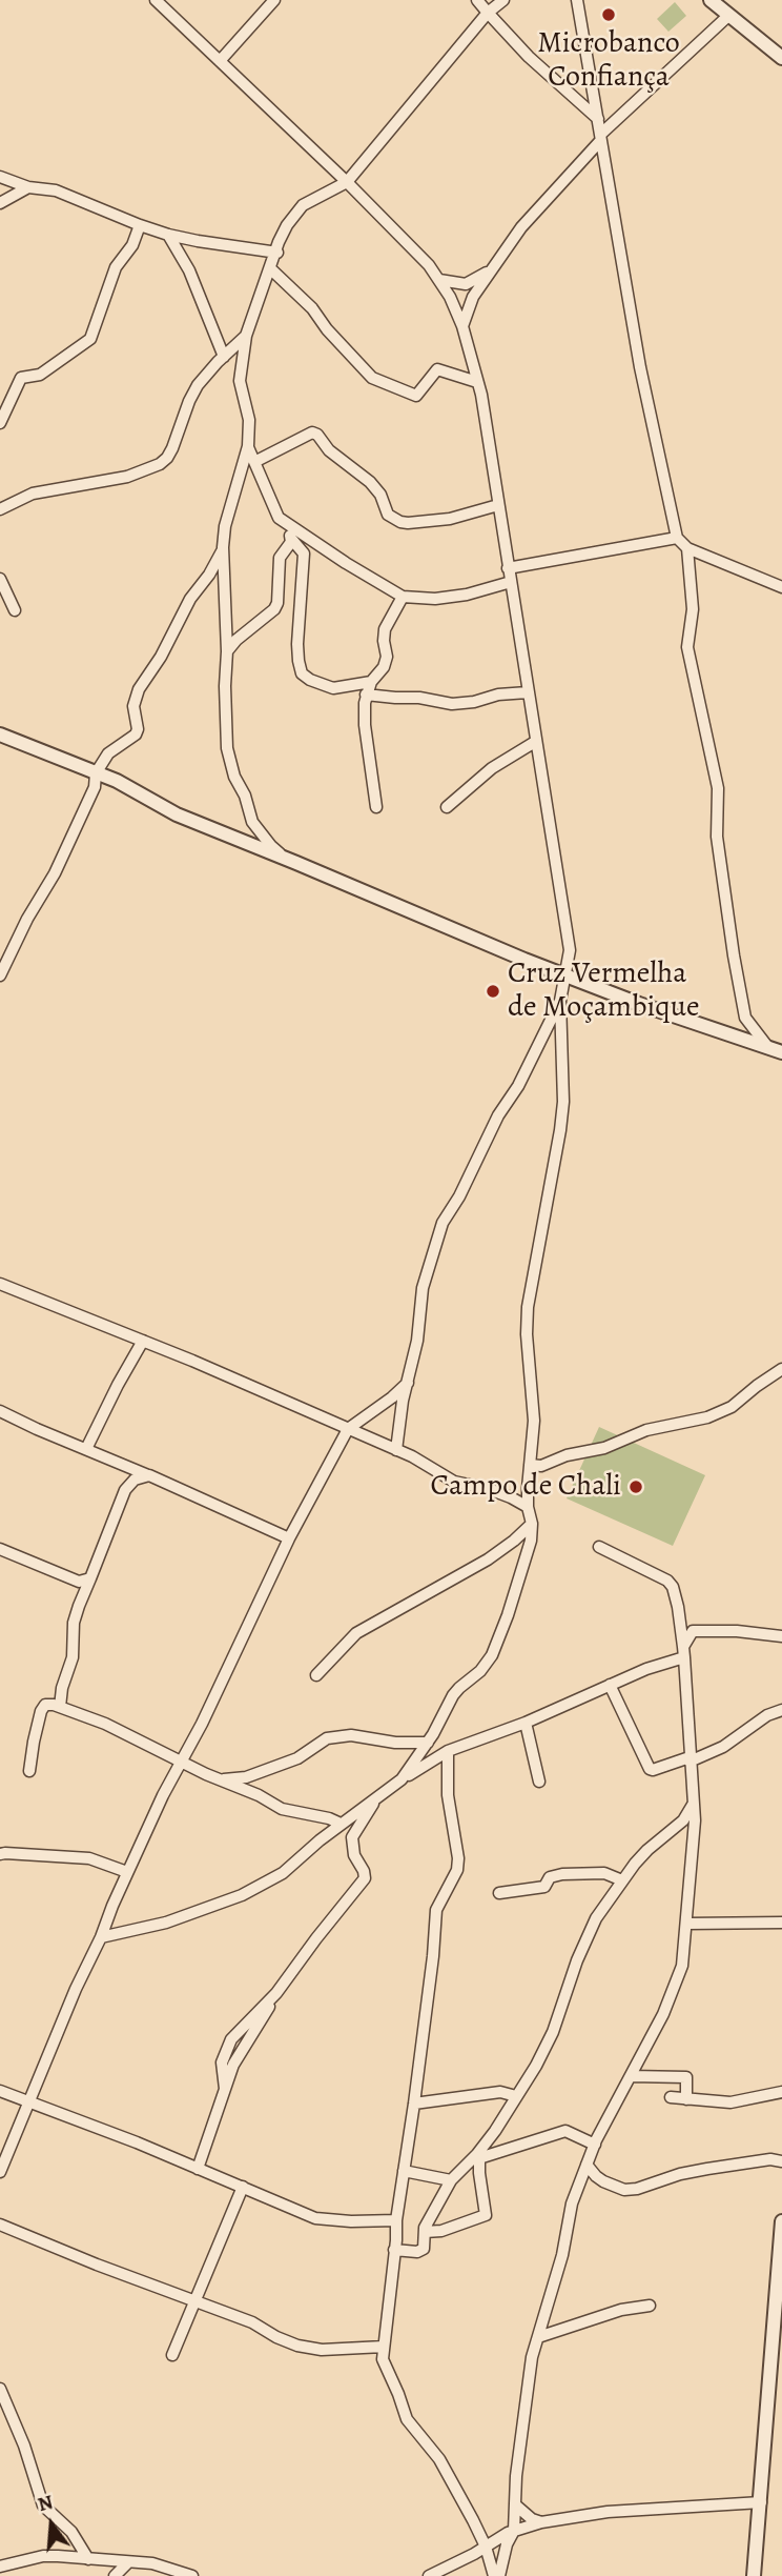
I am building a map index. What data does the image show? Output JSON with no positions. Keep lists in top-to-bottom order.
{
  "places": ["Microbanco Confiança", "Cruz Vermelha de Moçambique", "Campo de Chali"],
  "north": "top"
}
